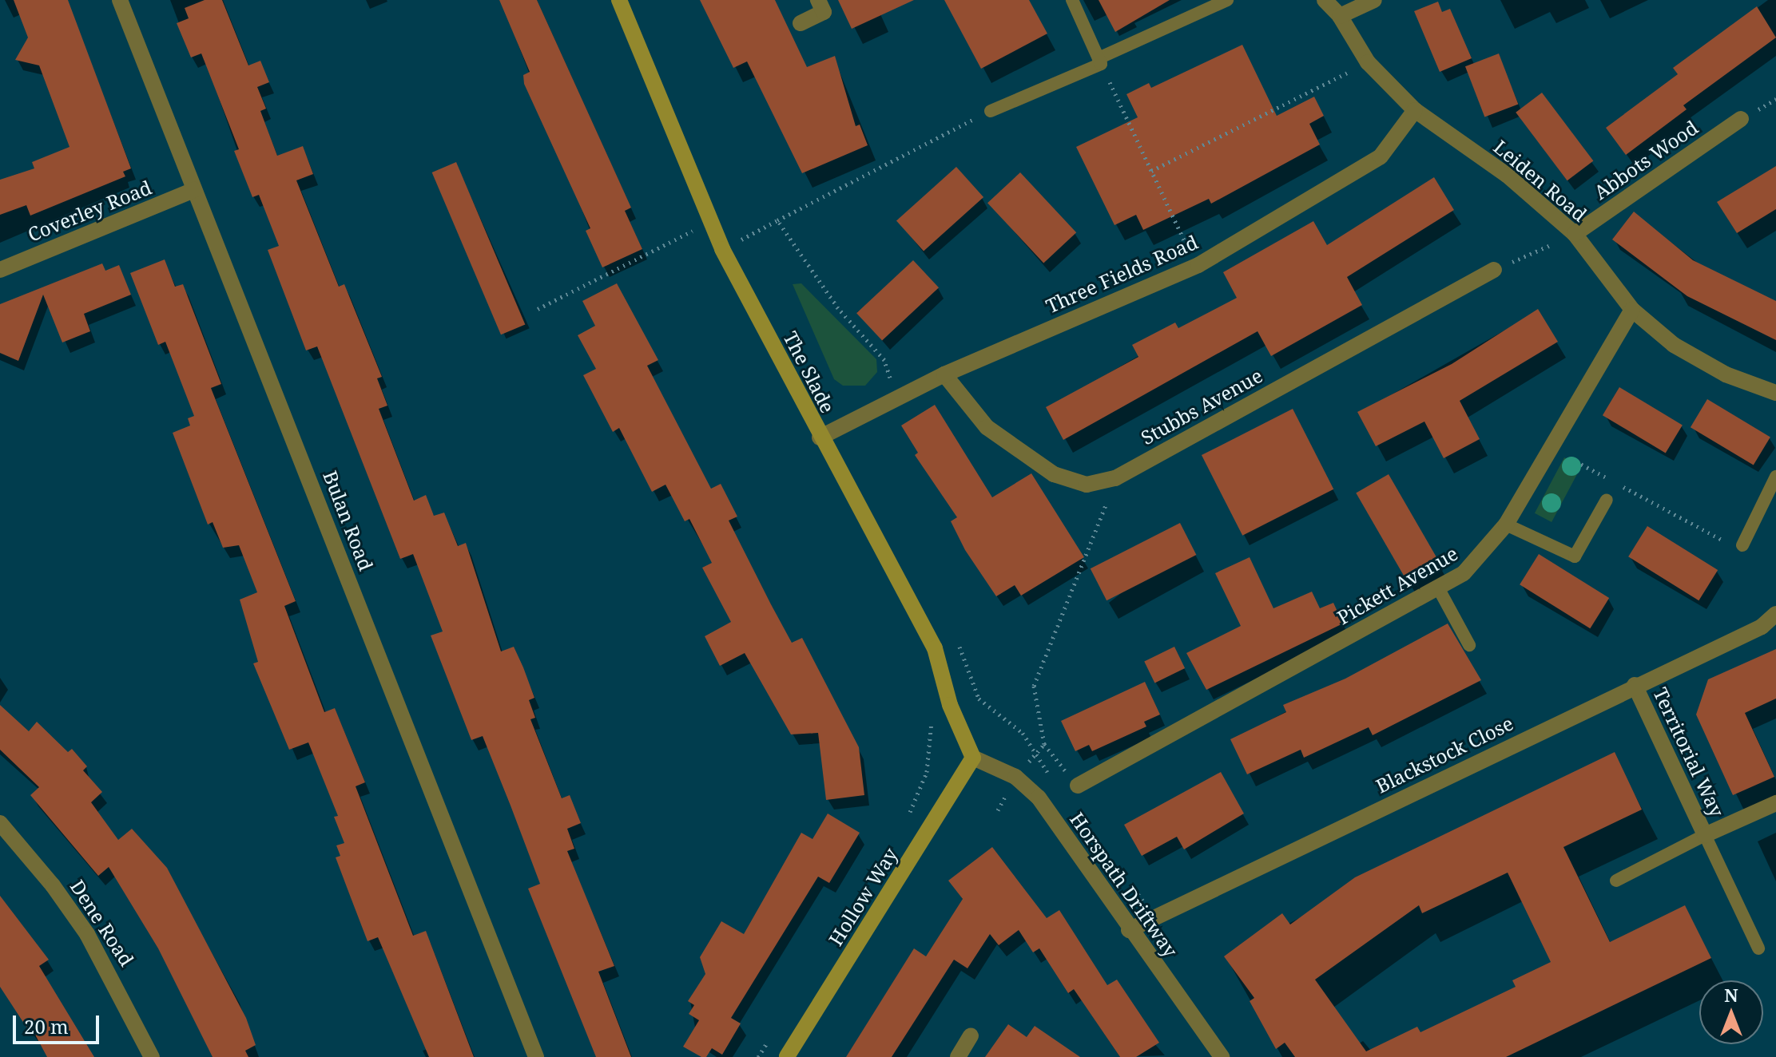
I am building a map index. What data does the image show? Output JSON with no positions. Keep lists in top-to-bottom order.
{
  "streets": {
    "main road": ["The Slade", "Hollow Way"],
    "street": [
      "Abbots Wood",
      "Leiden Road",
      "Coverley Road",
      "Three Fields Road",
      "Stubbs Avenue",
      "Bulan Road",
      "Pickett Avenue",
      "Territorial Way",
      "Blackstock Close",
      "Horspath Driftway",
      "Dene Road"
    ]
  },
  "crossings": [
    ["Abbots Wood", "Leiden Road"],
    ["Leiden Road", "Three Fields Road"],
    ["Leiden Road", "Pickett Avenue"],
    ["Coverley Road", "Bulan Road"],
    ["Three Fields Road", "The Slade"],
    ["Three Fields Road", "Stubbs Avenue"],
    ["The Slade", "Horspath Driftway"],
    ["The Slade", "Hollow Way"],
    ["Territorial Way", "Blackstock Close"],
    ["Blackstock Close", "Horspath Driftway"],
    ["Horspath Driftway", "Hollow Way"]
  ],
  "scale_bar": "20 m",
  "north": "top"
}
